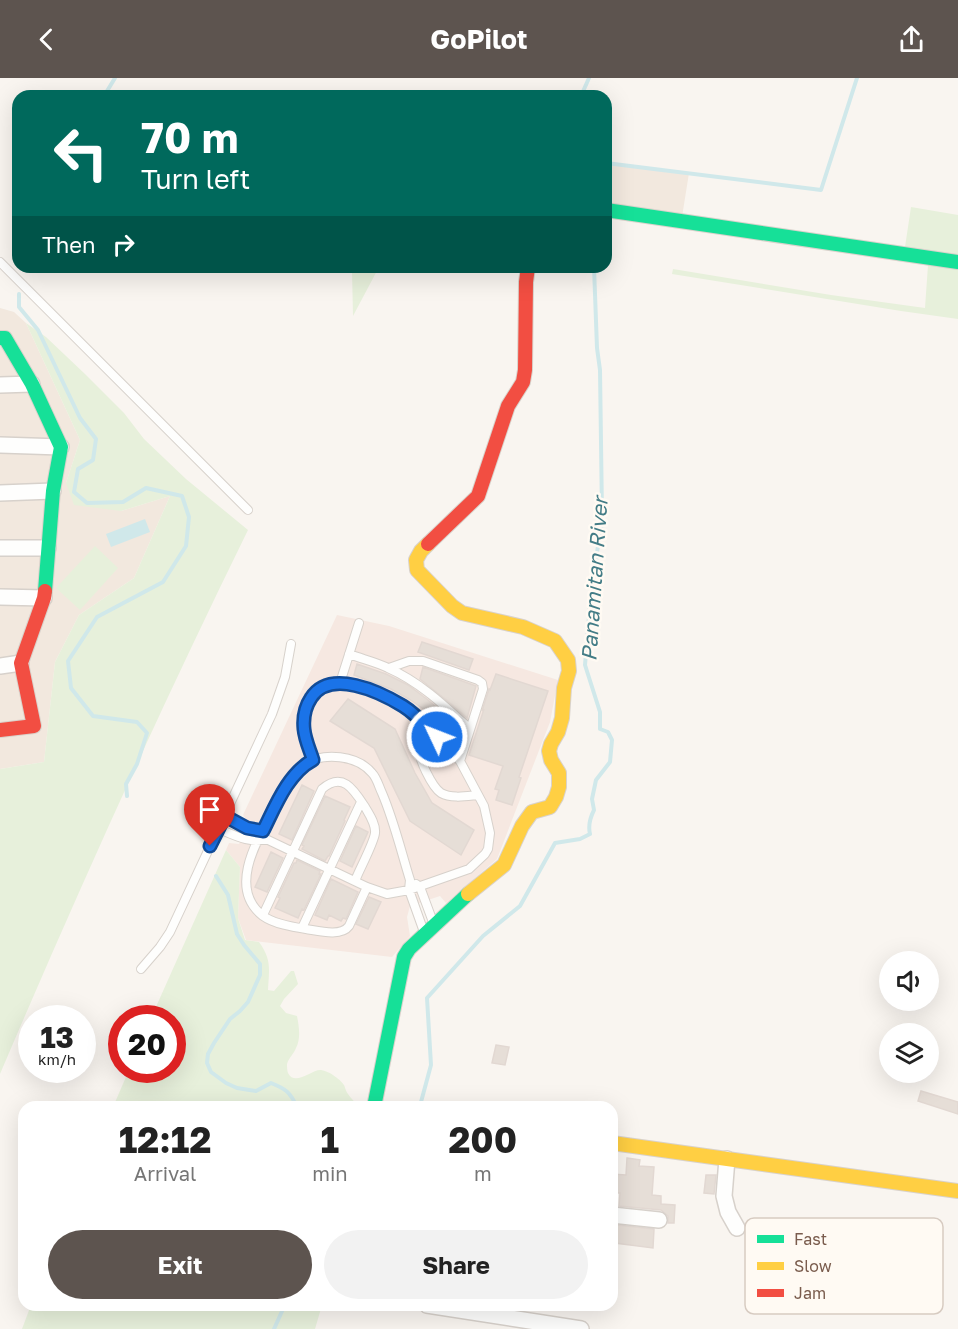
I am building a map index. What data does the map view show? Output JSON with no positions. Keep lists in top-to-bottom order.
{
  "water": ["Panamitan River"],
  "legend": ["Fast", "Slow", "Jam"],
  "page": {
    "header": "GoPilot",
    "turn": ["70 m", "Turn left"],
    "then": "Then",
    "speed": "13 km/h",
    "limit": "20",
    "eta": [
      "12:12",
      "Arrival",
      "1",
      "min",
      "200",
      "m"
    ],
    "buttons": ["Exit", "Share"]
  }
}
